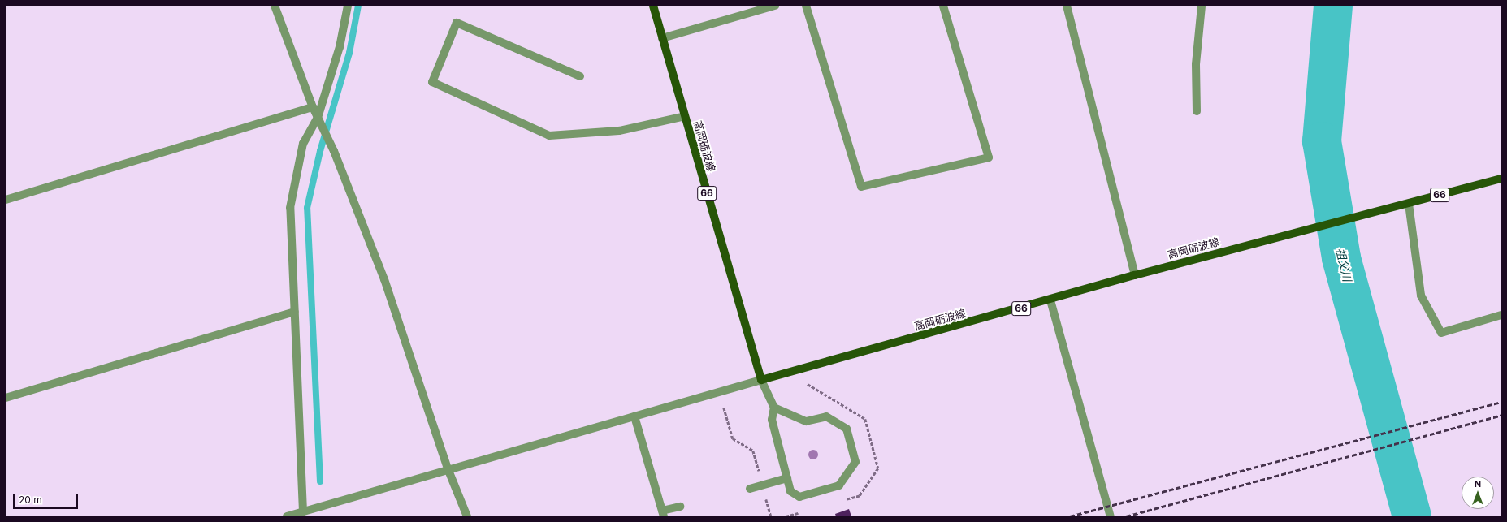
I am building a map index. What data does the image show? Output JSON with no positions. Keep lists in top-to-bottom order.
{
  "streets": {
    "main road": ["高岡砺波線", "66"]
  },
  "water": ["祖父川"],
  "scale_bar": "20 m",
  "north": "top"
}
